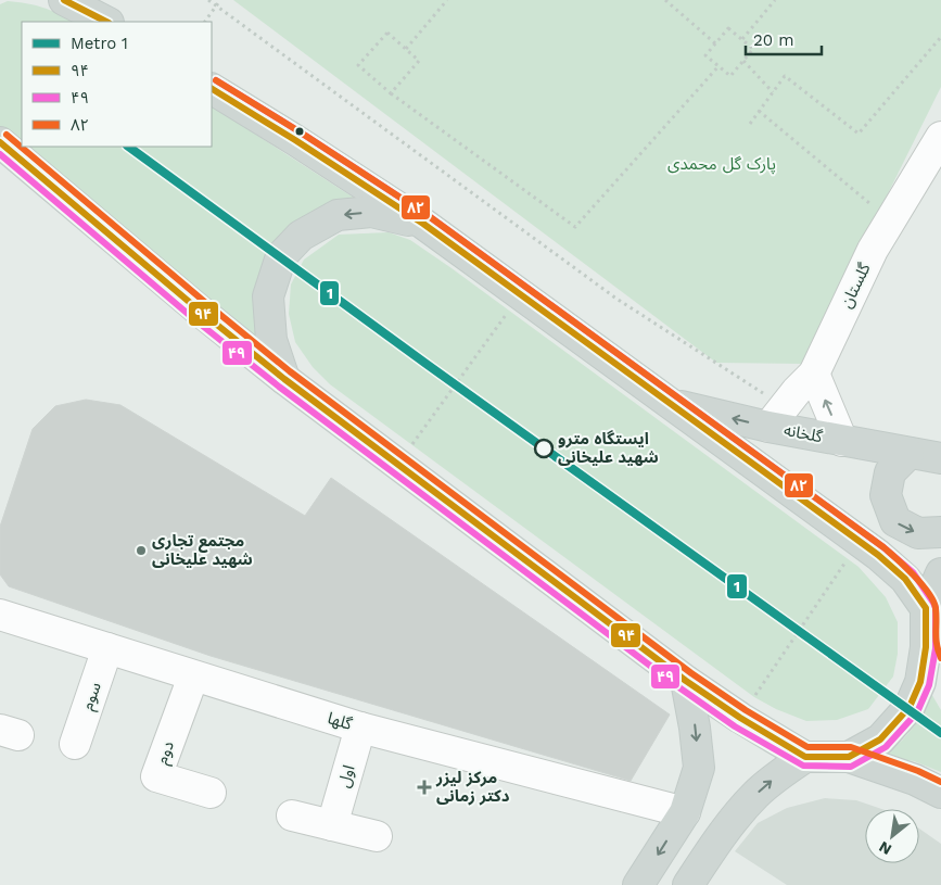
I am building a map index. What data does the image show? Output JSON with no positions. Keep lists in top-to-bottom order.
{
  "streets": {
    "main road": ["گلخانه"],
    "street": [
      "گلستان",
      "سوم",
      "گلها",
      "دوم",
      "اول"
    ]
  },
  "crossings": [
    ["گلستان", "گلخانه"],
    ["سوم", "گلها"],
    ["گلها", "دوم"],
    ["گلها", "اول"]
  ],
  "one_way": ["گلخانه"],
  "parks": ["پارک گل محمدی"],
  "places": {
    "other": ["ایستگاه مترو شهید علیخانی", "مجتمع تجاری شهید علیخانی"],
    "health": ["مرکز لیزر دکتر زمانی"]
  },
  "lines": [
    "transit line ۹۴",
    "transit line ۴۹",
    "transit line ۸۲",
    "metro line 1"
  ],
  "legend": [
    "Metro 1",
    "۹۴",
    "۴۹",
    "۸۲"
  ],
  "scale_bar": "20 m",
  "north": "bottom left"
}
